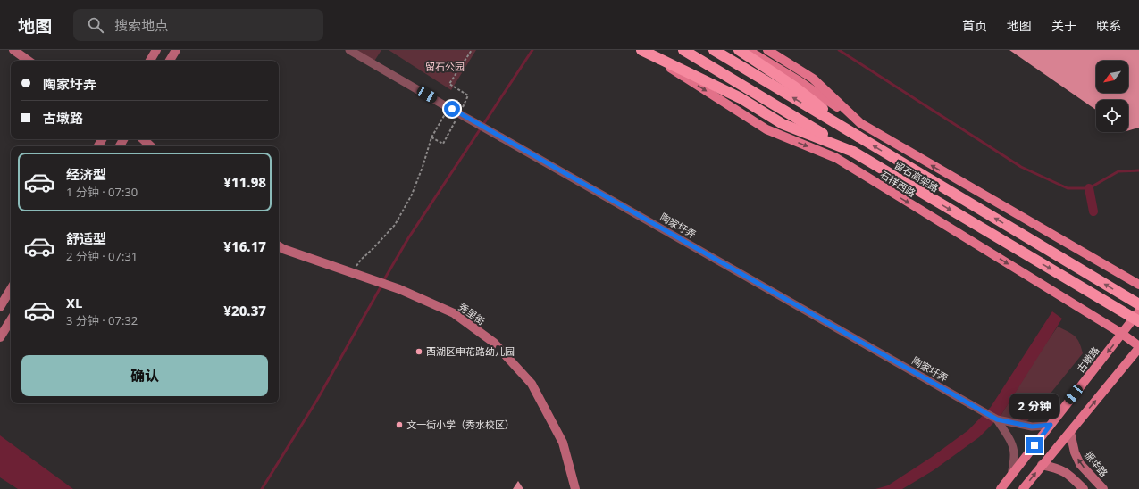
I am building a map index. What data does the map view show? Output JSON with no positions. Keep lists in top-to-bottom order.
{
  "streets": {
    "highway": ["留石高架路"],
    "main road": ["石祥西路", "古墩路"],
    "street": ["陶家圩弄", "秀里街", "振华路"]
  },
  "crossings": [
    ["石祥西路", "古墩路"],
    ["陶家圩弄", "古墩路"]
  ],
  "one_way": ["振华路"],
  "parks": ["留石公园"],
  "places": ["西湖区申花路幼儿园", "文一街小学（秀水校区）"],
  "north": "bottom left",
  "page": {
    "header": "地图",
    "search": "搜索地点",
    "nav": [
      "首页",
      "地图",
      "关于",
      "联系"
    ],
    "banner": ["陶家圩弄", "古墩路"],
    "list": [
      {
        "name": "经济型",
        "note": "1 分钟 · 07:30",
        "value": "¥11.98"
      },
      {
        "name": "舒适型",
        "note": "2 分钟 · 07:31",
        "value": "¥16.17"
      },
      {
        "name": "XL",
        "note": "3 分钟 · 07:32",
        "value": "¥20.37"
      }
    ],
    "buttons": "确认",
    "bubble": "2 分钟"
  }
}
